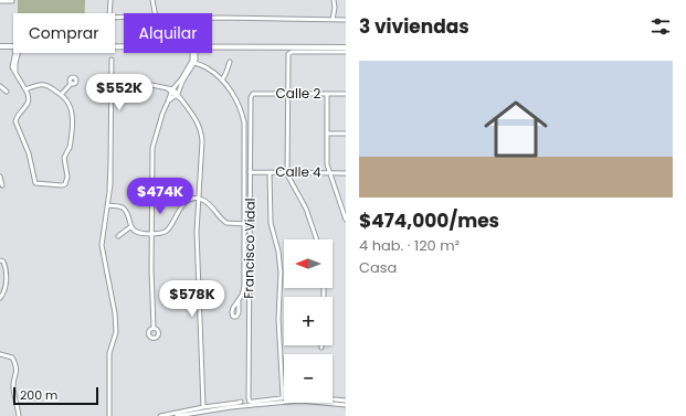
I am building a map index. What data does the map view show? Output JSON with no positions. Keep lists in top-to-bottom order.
{
  "streets": {
    "street": ["Calle 2", "Calle 4", "Francisco Vidal"]
  },
  "crossings": [
    ["Calle 2", "Francisco Vidal"],
    ["Calle 4", "Francisco Vidal"]
  ],
  "scale_bar": "200 m",
  "north": "left",
  "page": {
    "heading": "3 viviendas",
    "chip": ["Comprar", "Alquilar"],
    "list": [
      {
        "name": "$474,000/mes",
        "note": "4 hab. · 120 m² · Casa"
      }
    ],
    "price": ["$552K", "$474K", "$578K"],
    "map_buttons": ["+", "−"],
    "scale": "200 m"
  }
}
